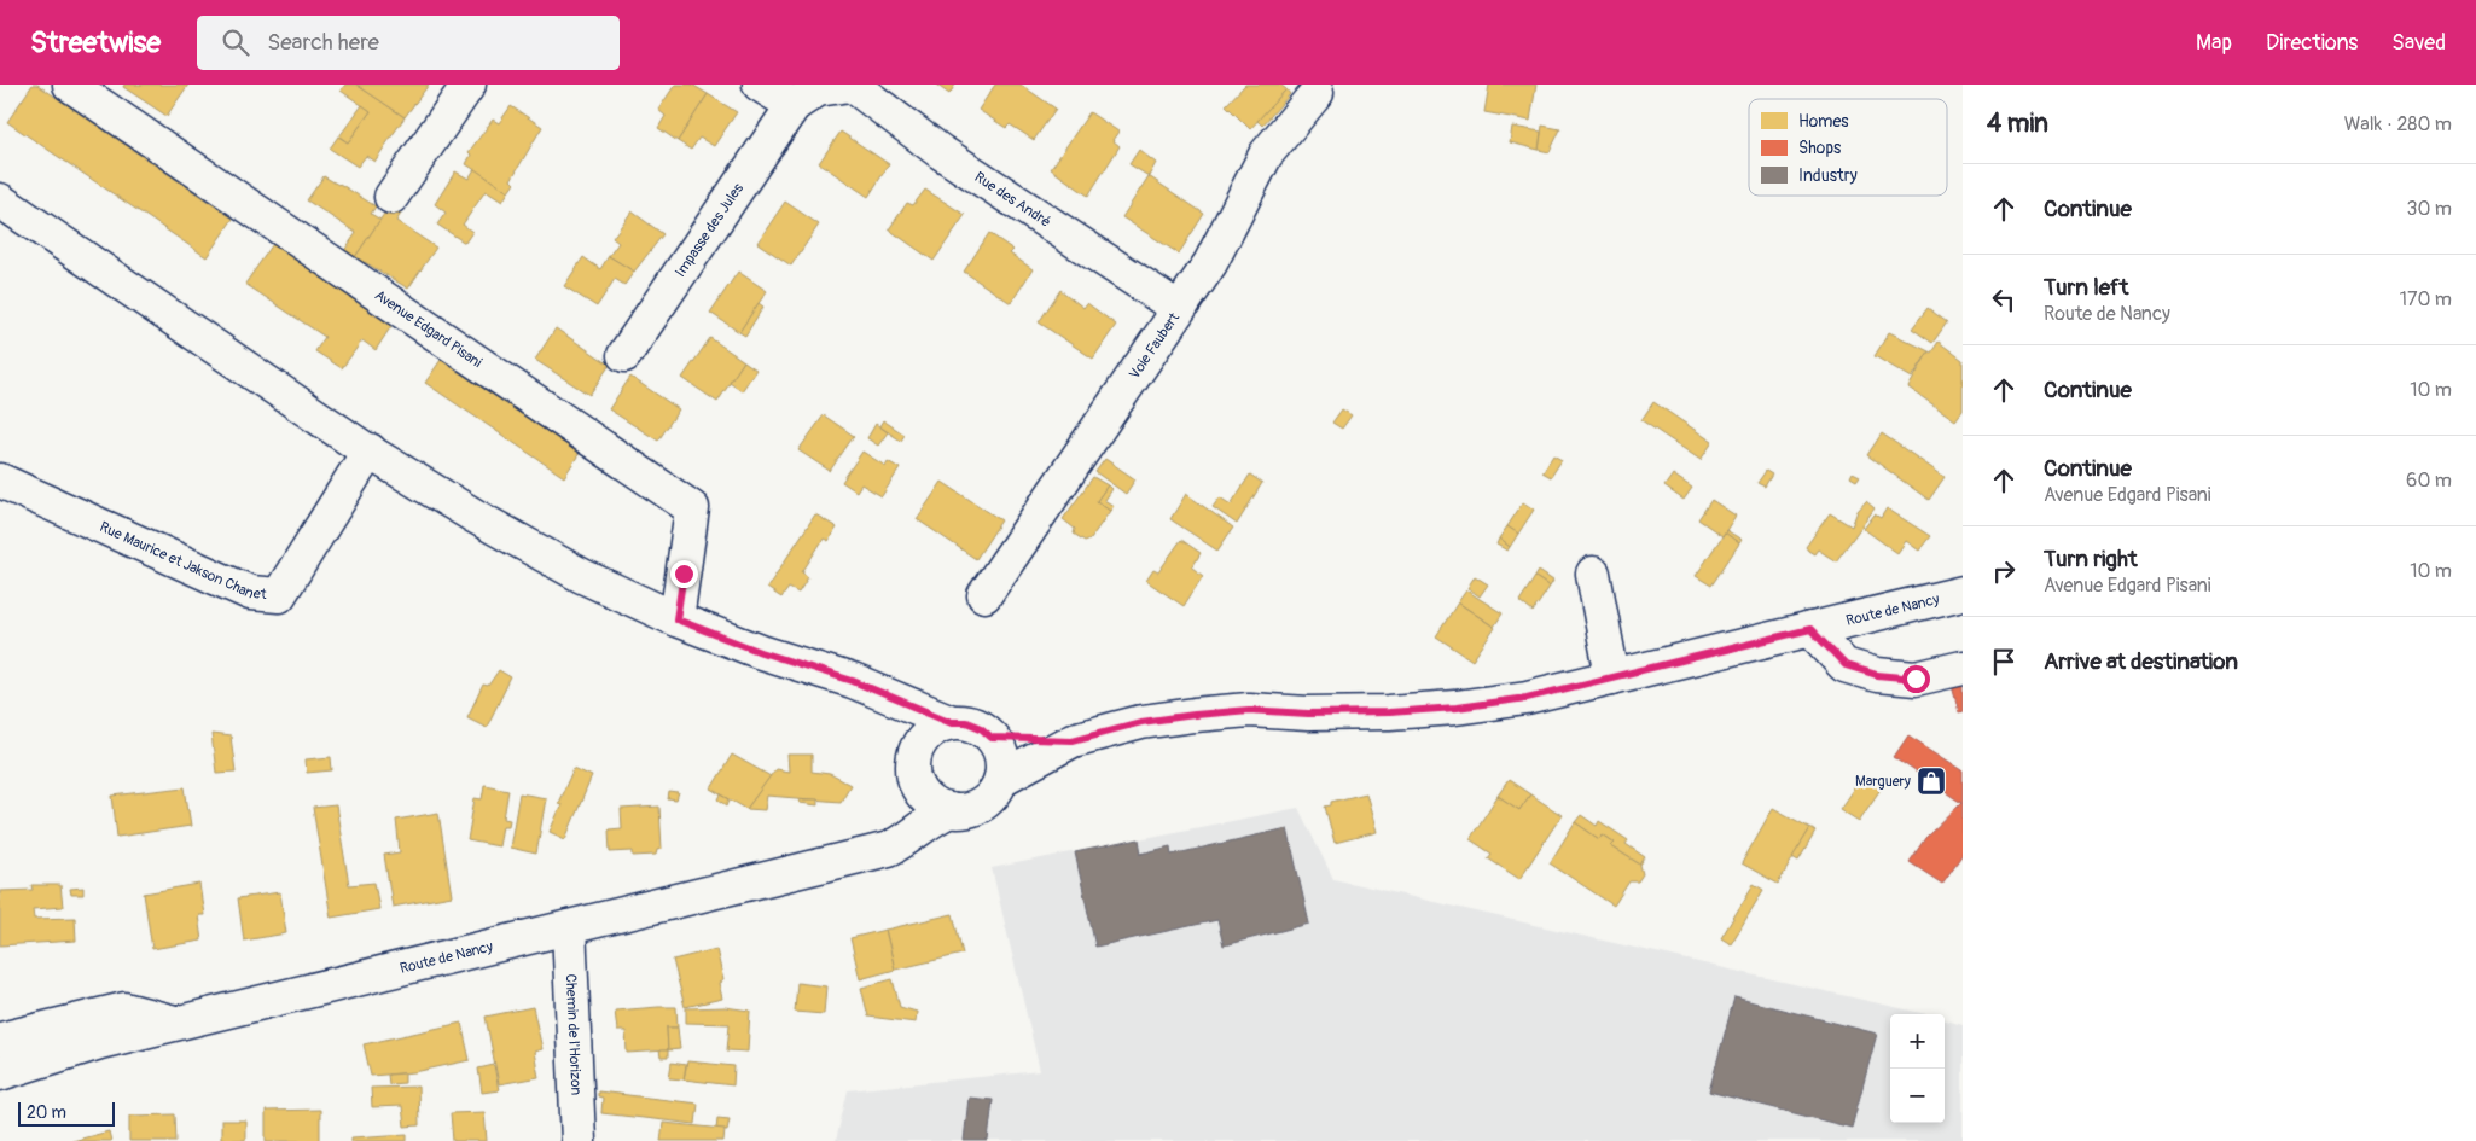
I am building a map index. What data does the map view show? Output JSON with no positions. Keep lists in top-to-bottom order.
{
  "streets": {
    "main road": [
      "Rue des André",
      "Impasse des Jules",
      "Avenue Edgard Pisani",
      "Voie Faubert",
      "Rue Maurice et Jakson Chanet",
      "Route de Nancy",
      "Chemin de l'Horizon"
    ]
  },
  "crossings": [
    ["Rue des André", "Impasse des Jules"],
    ["Rue des André", "Voie Faubert"],
    ["Route de Nancy", "Chemin de l'Horizon"]
  ],
  "places": {
    "shop": ["Marguery"]
  },
  "legend": ["Homes", "Shops", "Industry"],
  "scale_bar": "20 m",
  "page": {
    "header": "Streetwise",
    "search": "Search here",
    "nav": ["Map", "Directions", "Saved"],
    "heading": ["4 min", "Walk · 280 m"],
    "list": [
      ["Continue", "30 m"],
      ["Turn left", "Route de Nancy", "170 m"],
      ["Continue", "10 m"],
      ["Continue", "Avenue Edgard Pisani", "60 m"],
      ["Turn right", "Avenue Edgard Pisani", "10 m"],
      "Arrive at destination"
    ],
    "map_buttons": ["+", "−"],
    "scale": "20 m"
  }
}
